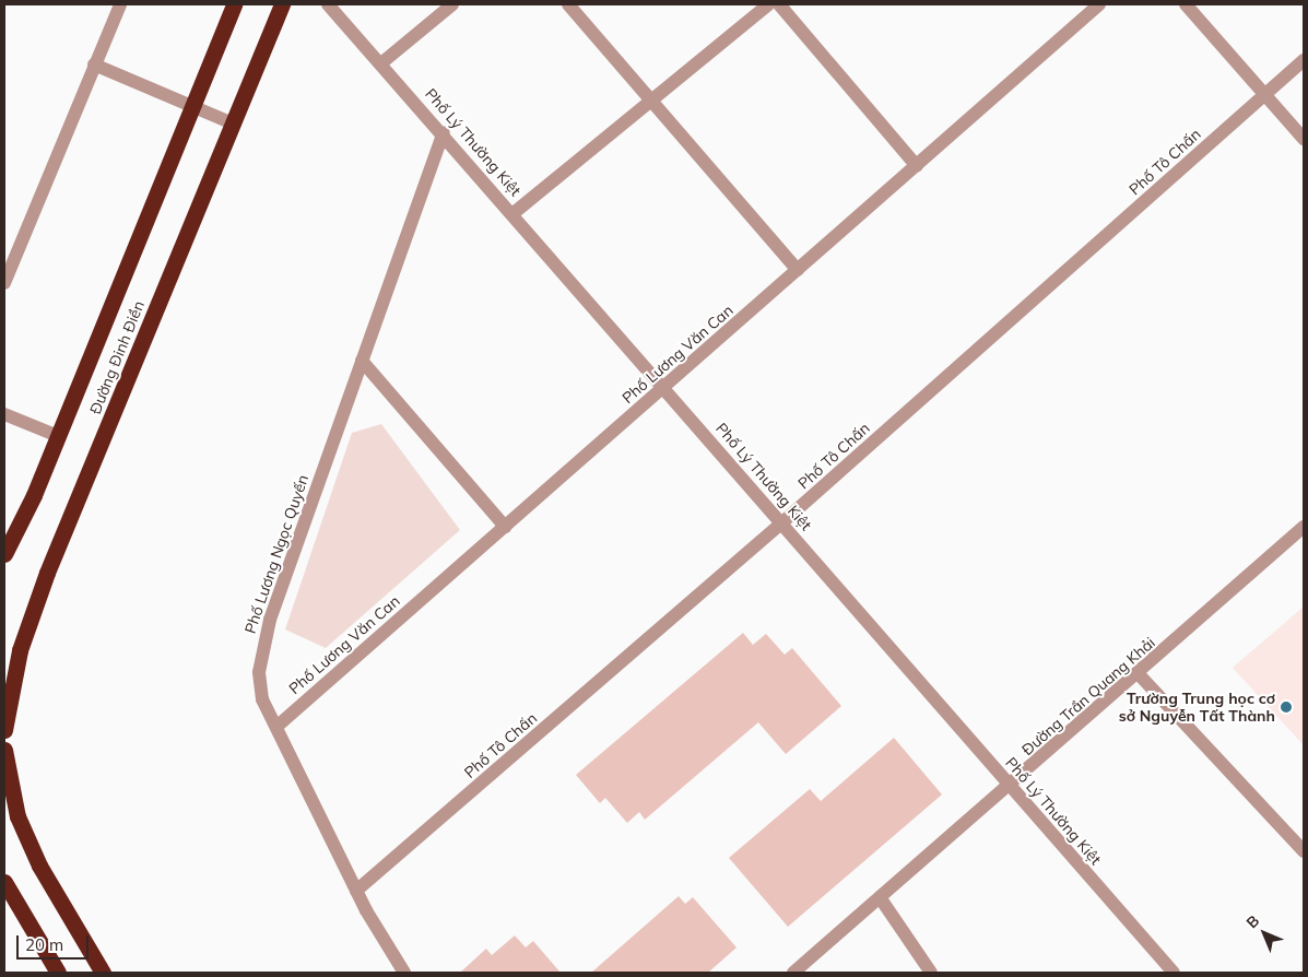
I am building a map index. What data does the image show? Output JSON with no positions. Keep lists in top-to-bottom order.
{
  "streets": {
    "highway": ["Đường Đinh Điền"],
    "street": [
      "Phố Lý Thường Kiệt",
      "Phố Tô Chấn",
      "Phố Lương Văn Can",
      "Phố Lương Ngọc Quyến",
      "Đường Trần Quang Khải"
    ]
  },
  "crossings": [
    ["Phố Lý Thường Kiệt", "Phố Tô Chấn"],
    ["Phố Lý Thường Kiệt", "Phố Lương Văn Can"],
    ["Phố Lý Thường Kiệt", "Phố Lương Ngọc Quyến"],
    ["Phố Lý Thường Kiệt", "Đường Trần Quang Khải"],
    ["Phố Tô Chấn", "Phố Lương Ngọc Quyến"],
    ["Phố Lương Văn Can", "Phố Lương Ngọc Quyến"]
  ],
  "places": ["Trường Trung học cơ sở Nguyễn Tất Thành"],
  "scale_bar": "20 m",
  "north": "top left"
}
